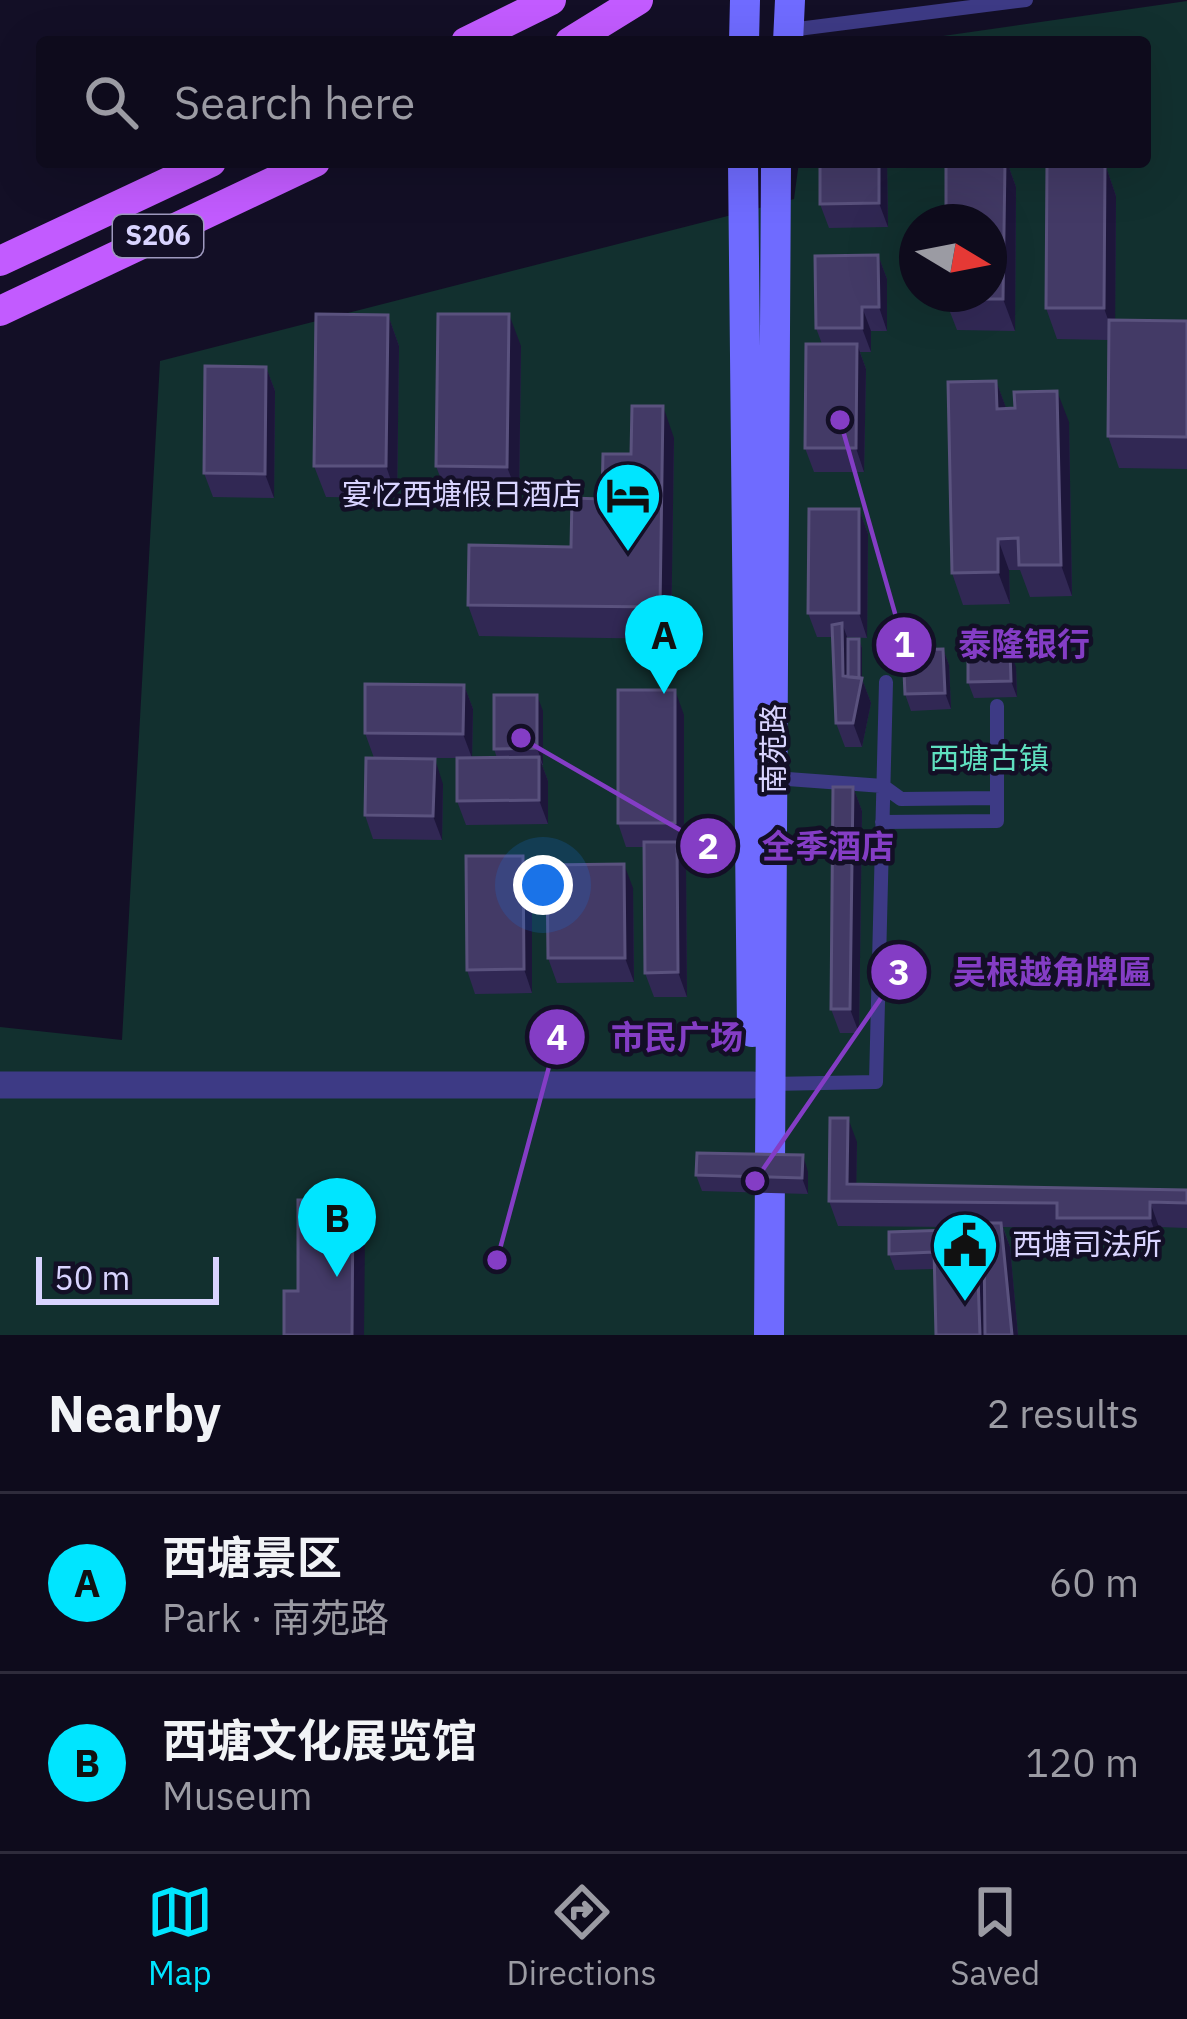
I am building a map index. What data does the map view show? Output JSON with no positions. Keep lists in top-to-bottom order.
{
  "streets": {
    "main road": ["S206", "南苑路"]
  },
  "parks": ["西塘古镇"],
  "places": {
    "other": [
      "泰隆银行",
      "全季酒店",
      "吴根越角牌匾",
      "市民广场"
    ],
    "hotel": ["宴忆西塘假日酒店"],
    "public building": ["西塘司法所"]
  },
  "scale_bar": "50 m",
  "north": "right",
  "page": {
    "search": "Search here",
    "pins": ["A", "B"],
    "scale": "50 m",
    "heading": ["Nearby", "2 results"],
    "list": [
      {
        "mark": "A",
        "name": "西塘景区",
        "note": "Park · 南苑路",
        "value": "60 m"
      },
      {
        "mark": "B",
        "name": "西塘文化展览馆",
        "note": "Museum",
        "value": "120 m"
      }
    ],
    "nav": ["Map", "Directions", "Saved"]
  }
}
